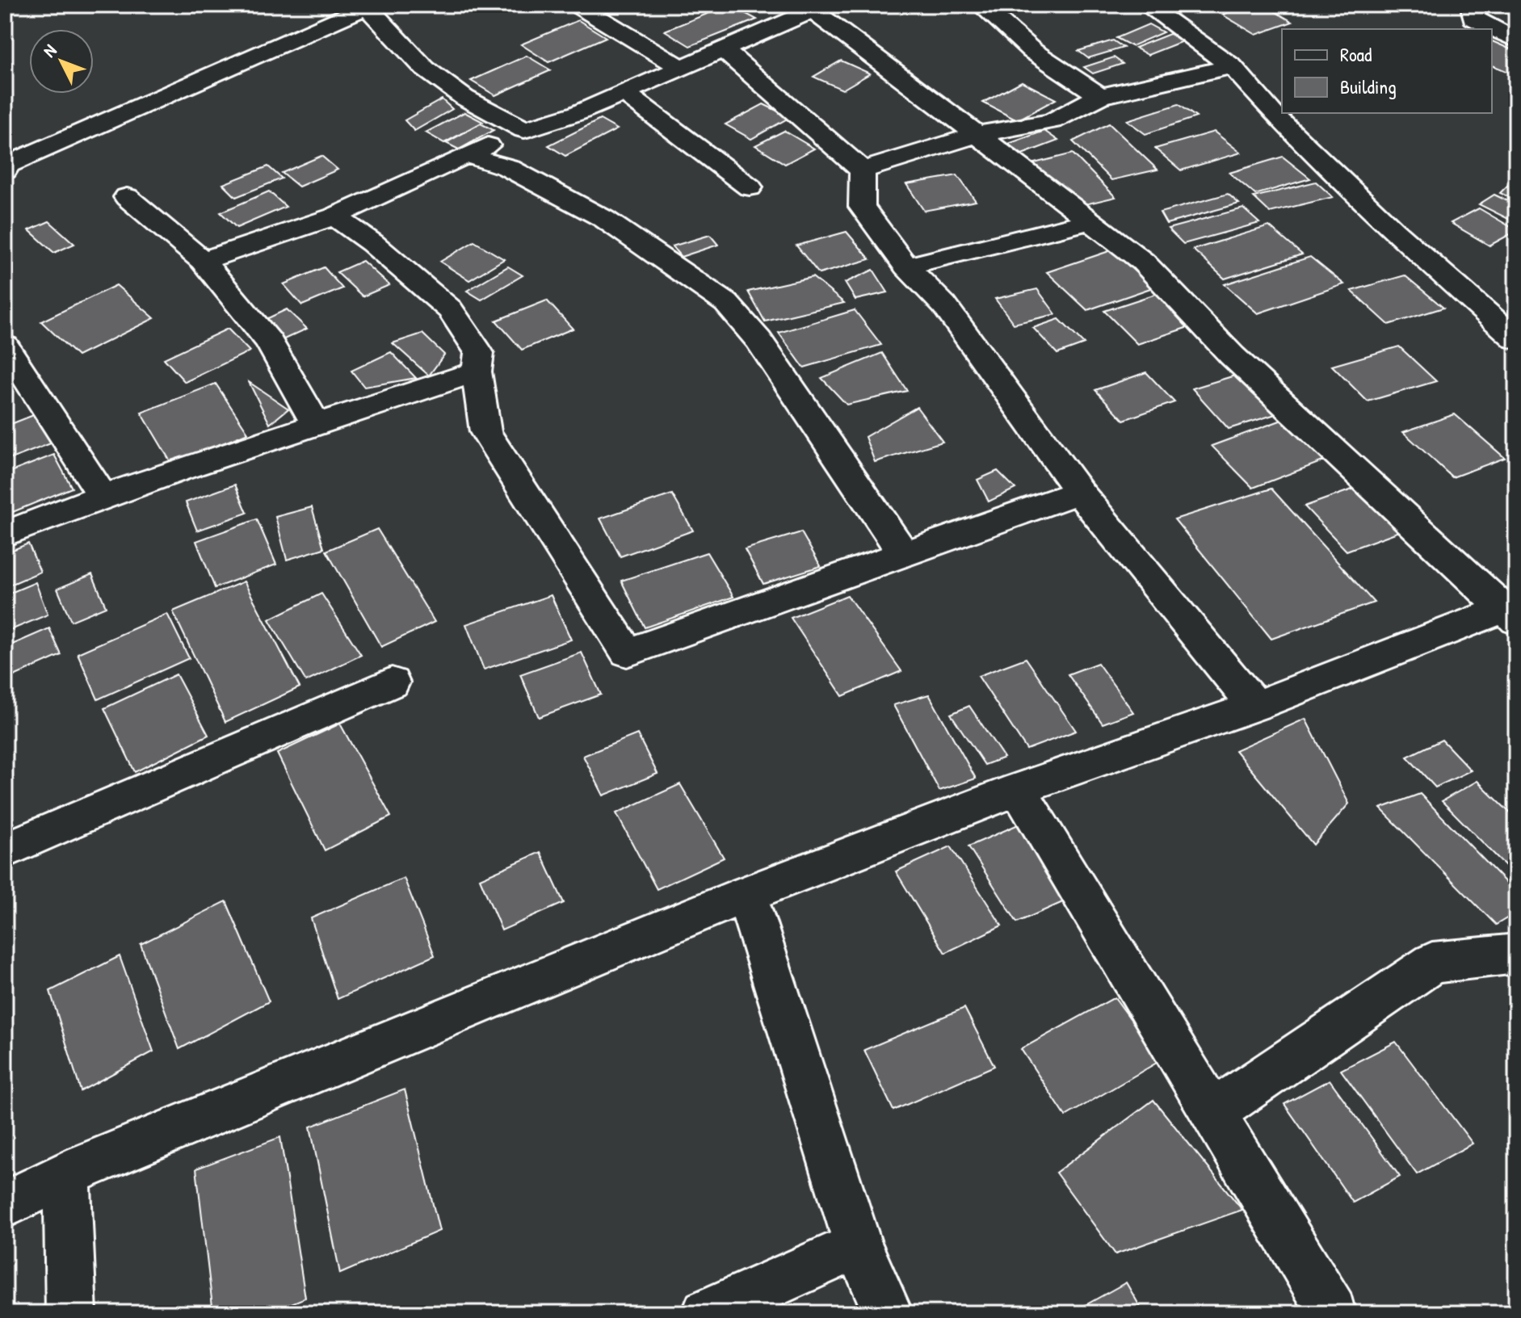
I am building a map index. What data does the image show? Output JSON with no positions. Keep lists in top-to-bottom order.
{
  "legend": ["Road", "Building"],
  "north": "top left"
}
